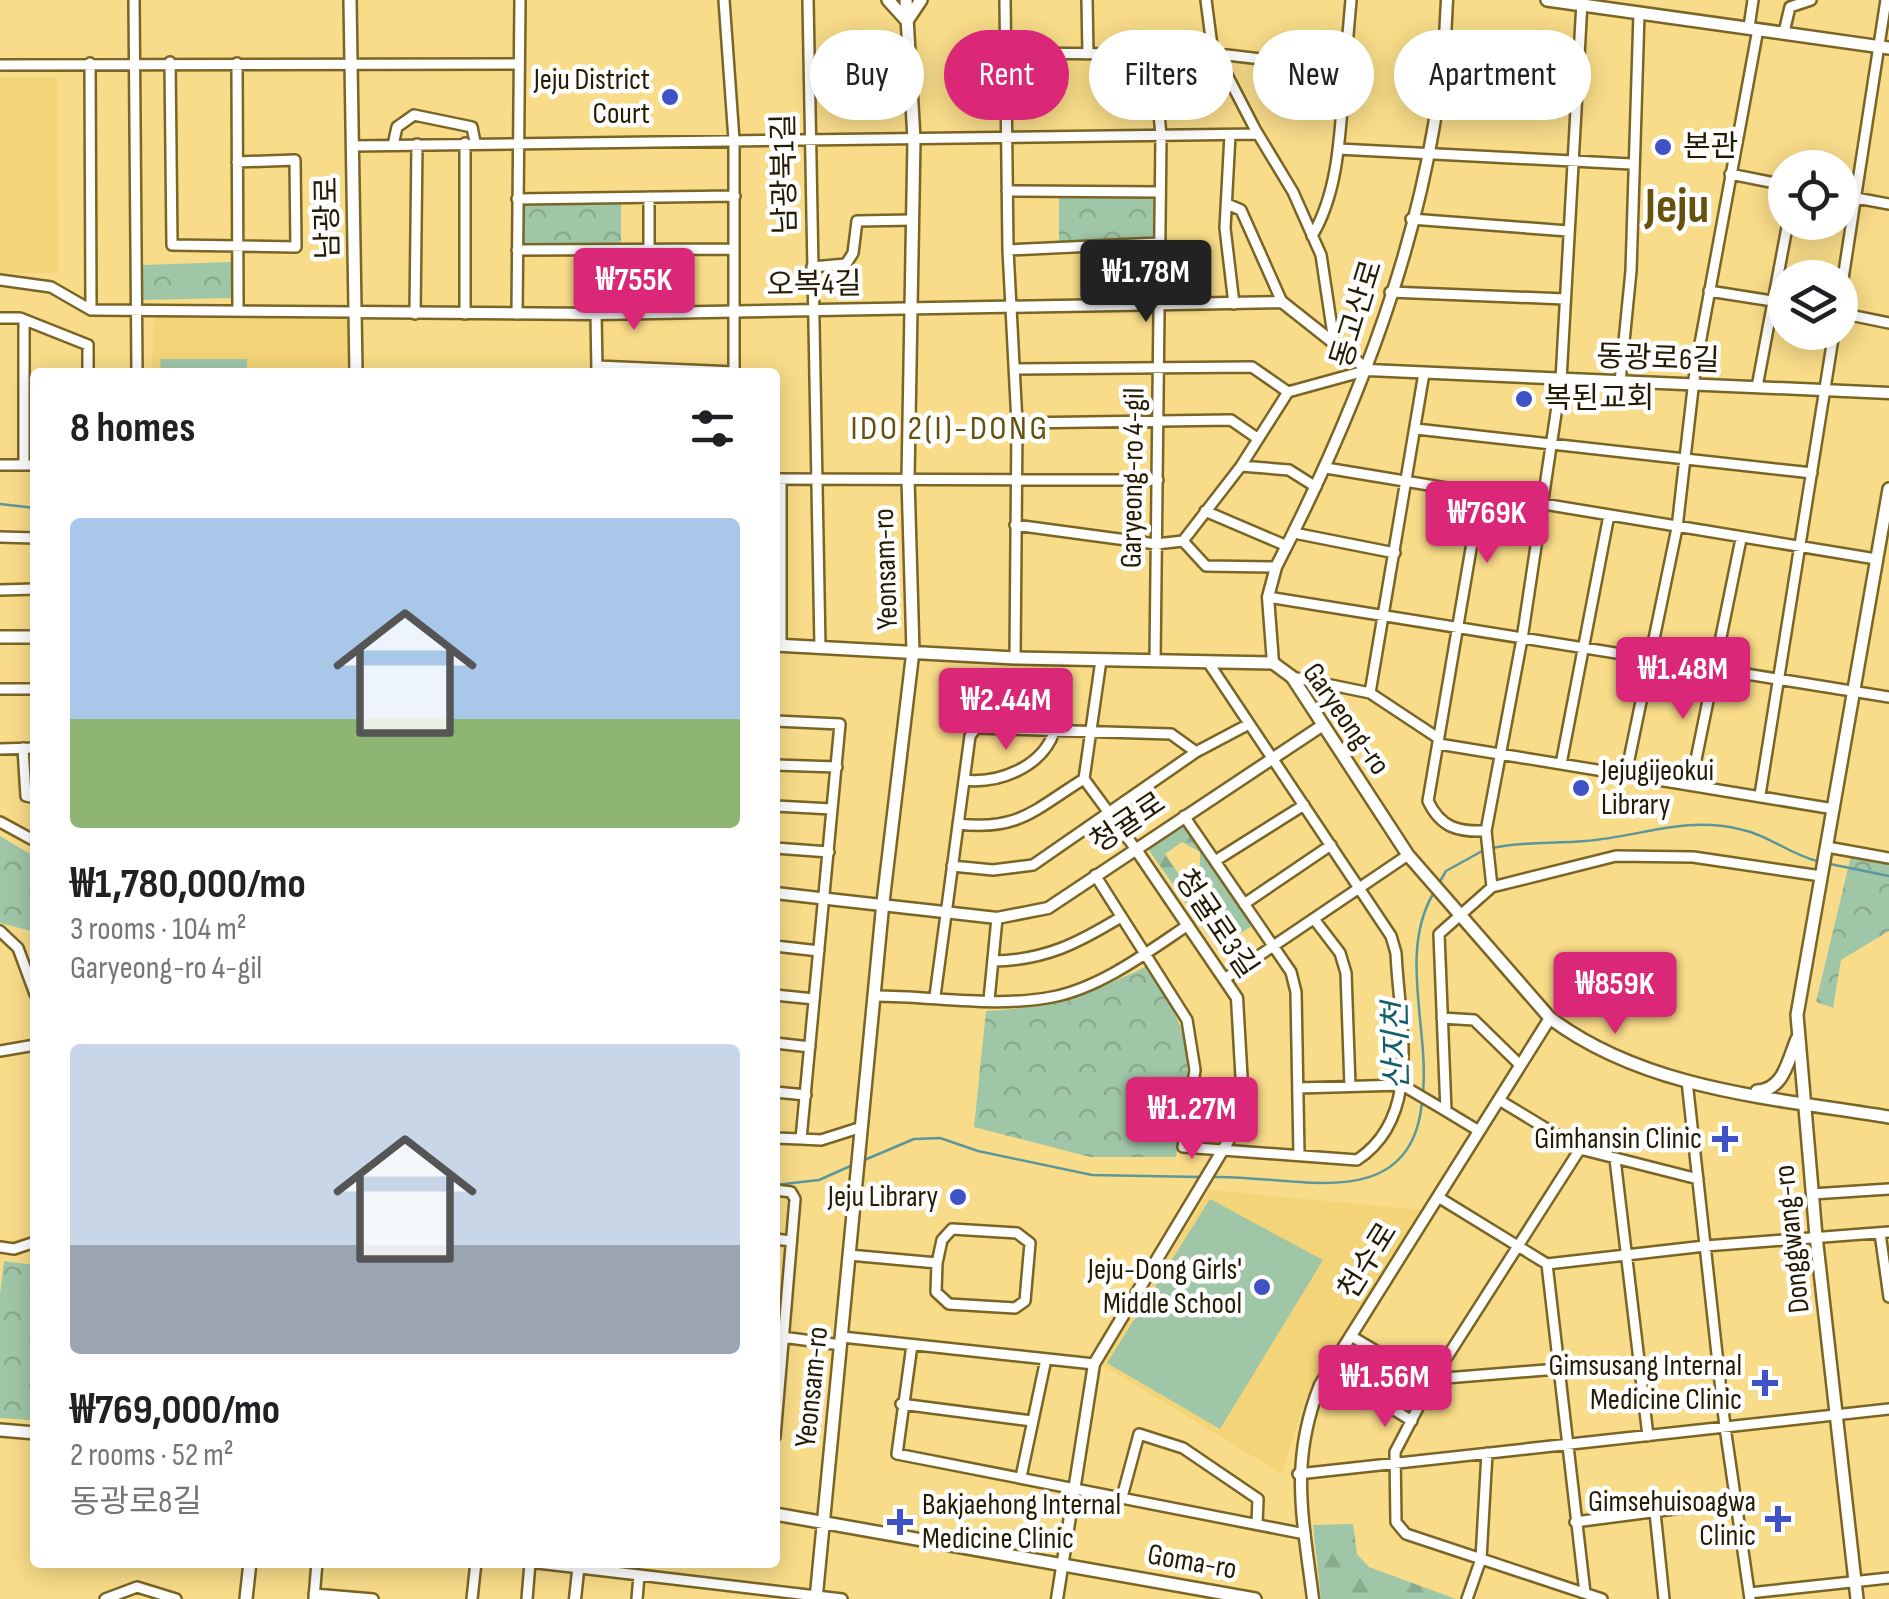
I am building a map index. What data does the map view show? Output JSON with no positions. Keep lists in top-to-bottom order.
{
  "streets": {
    "main road": [
      "남광로",
      "Yeonsam-ro",
      "Garyeong-ro",
      "Donggwang-ro",
      "Goma-ro"
    ],
    "street": [
      "남광북1길",
      "오복4길",
      "동고산로",
      "동광로6길",
      "Garyeong-ro 4-gil",
      "청귤로",
      "청귤로3길",
      "천수로"
    ]
  },
  "crossings": [
    ["남광북1길", "오복4길"],
    ["남광북1길", "Garyeong-ro"],
    ["남광로", "오복4길"],
    ["오복4길", "Garyeong-ro 4-gil"],
    ["오복4길", "Yeonsam-ro"],
    ["동고산로", "동광로6길"],
    ["동고산로", "Garyeong-ro"],
    ["Garyeong-ro 4-gil", "Garyeong-ro"],
    ["Yeonsam-ro", "Garyeong-ro"],
    ["Yeonsam-ro", "청귤로"],
    ["Yeonsam-ro", "Goma-ro"],
    ["Garyeong-ro", "청귤로"],
    ["청귤로", "청귤로3길"]
  ],
  "districts": ["Jeju", "IDO 2(I)-DONG"],
  "water": ["산지천"],
  "places": {
    "other": [
      "Jeju District Court",
      "본관",
      "복된교회",
      "Jejugijeokui Library",
      "Jeju Library",
      "Jeju-Dong Girls' Middle School"
    ],
    "health": [
      "Gimhansin Clinic",
      "Gimsusang Internal Medicine Clinic",
      "Gimsehuisoagwa Clinic",
      "Bakjaehong Internal Medicine Clinic"
    ]
  },
  "page": {
    "chip": [
      "Buy",
      "Rent",
      "Filters",
      "New",
      "Apartment"
    ],
    "price": [
      "₩1.78M",
      "₩755K",
      "₩769K",
      "₩1.48M",
      "₩2.44M",
      "₩859K",
      "₩1.27M",
      "₩1.56M"
    ],
    "heading": "8 homes",
    "list": [
      {
        "name": "₩1,780,000/mo",
        "note": "3 rooms · 104 m² · Garyeong-ro 4-gil"
      },
      {
        "name": "₩769,000/mo",
        "note": "2 rooms · 52 m² · 동광로8길"
      }
    ]
  }
}
